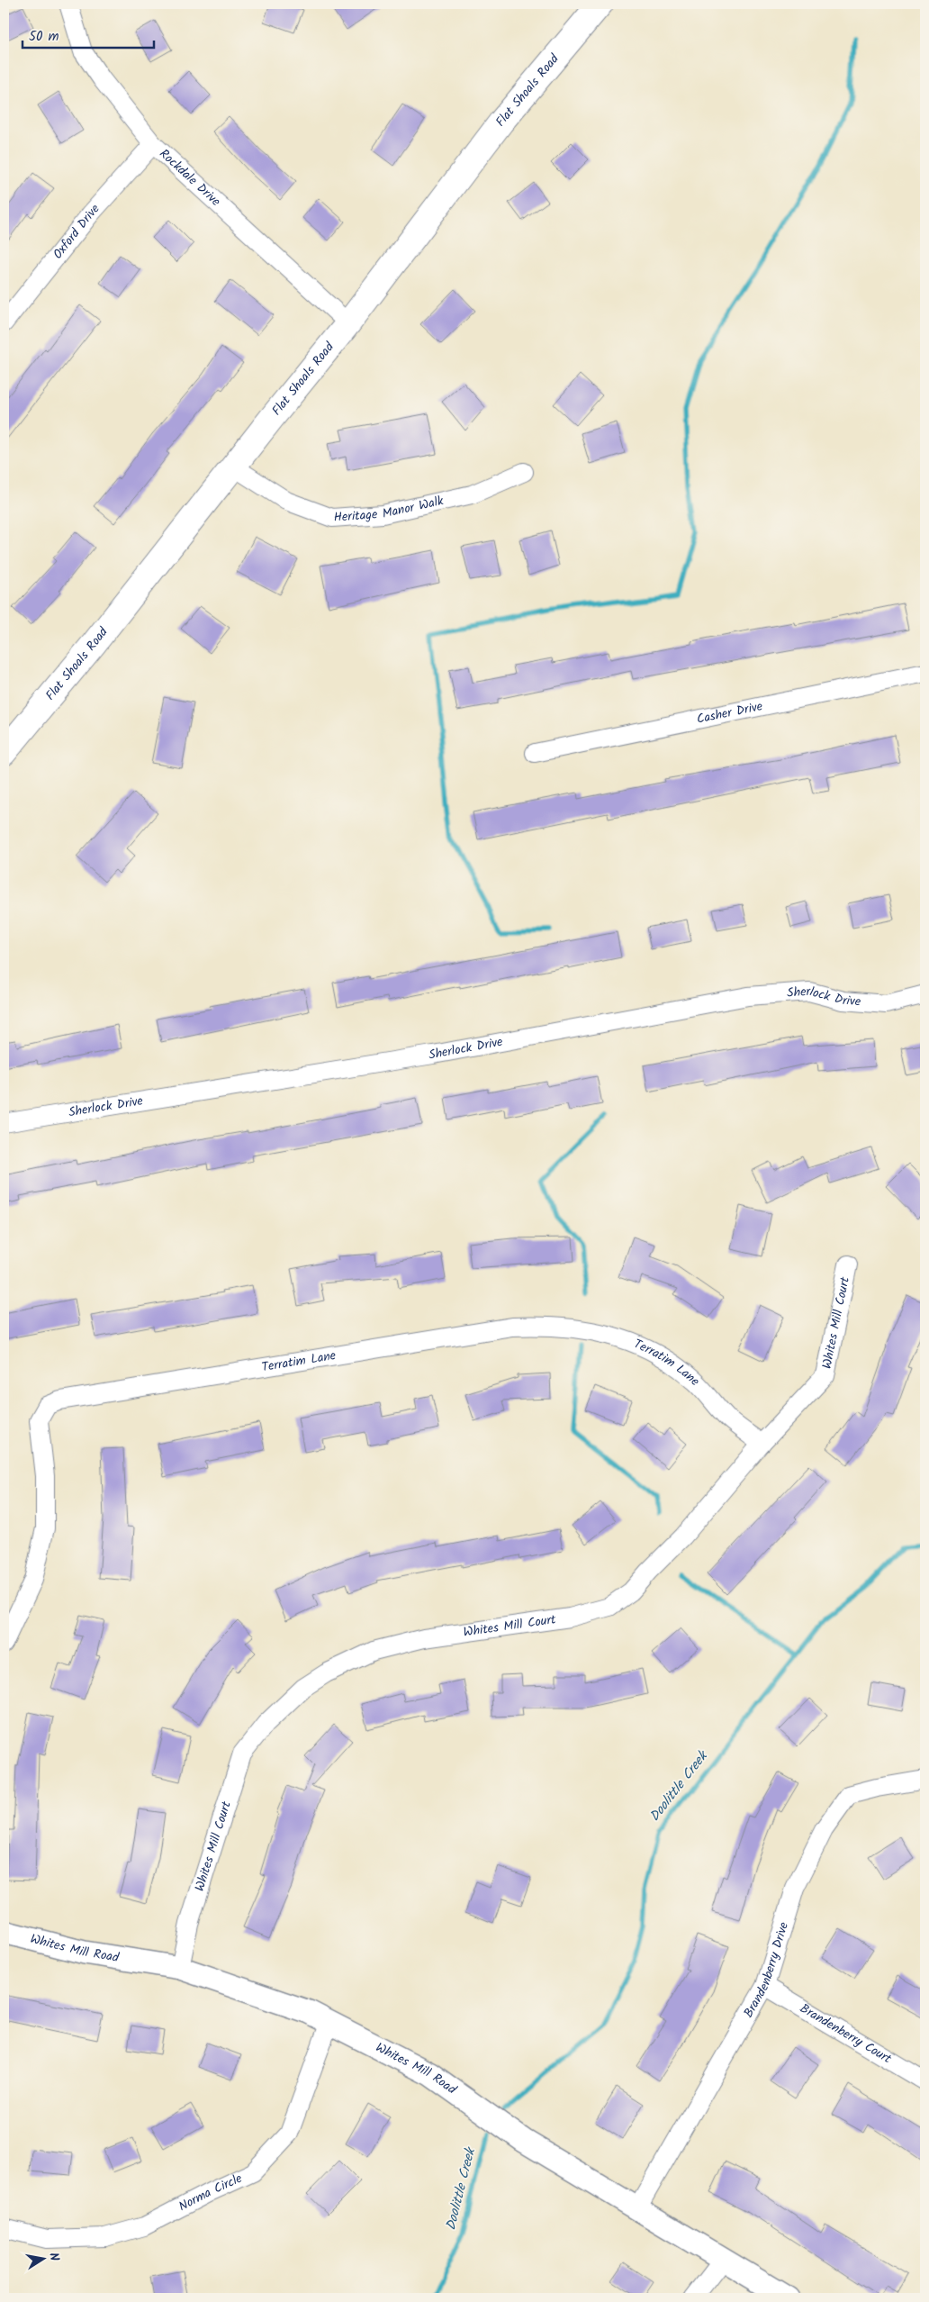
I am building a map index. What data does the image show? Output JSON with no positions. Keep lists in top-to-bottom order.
{
  "streets": {
    "main road": ["Flat Shoals Road"],
    "street": [
      "Rockdale Drive",
      "Oxford Drive",
      "Heritage Manor Walk",
      "Casher Drive",
      "Sherlock Drive",
      "Whites Mill Court",
      "Terratim Lane",
      "Whites Mill Road",
      "Brandenberry Drive",
      "Brandenberry Court",
      "Norma Circle"
    ]
  },
  "crossings": [
    ["Flat Shoals Road", "Rockdale Drive"],
    ["Flat Shoals Road", "Heritage Manor Walk"],
    ["Rockdale Drive", "Oxford Drive"],
    ["Whites Mill Court", "Terratim Lane"],
    ["Whites Mill Court", "Whites Mill Road"],
    ["Whites Mill Road", "Brandenberry Drive"],
    ["Whites Mill Road", "Norma Circle"],
    ["Brandenberry Drive", "Brandenberry Court"]
  ],
  "water": ["Doolittle Creek"],
  "scale_bar": "50 m",
  "north": "right"
}
